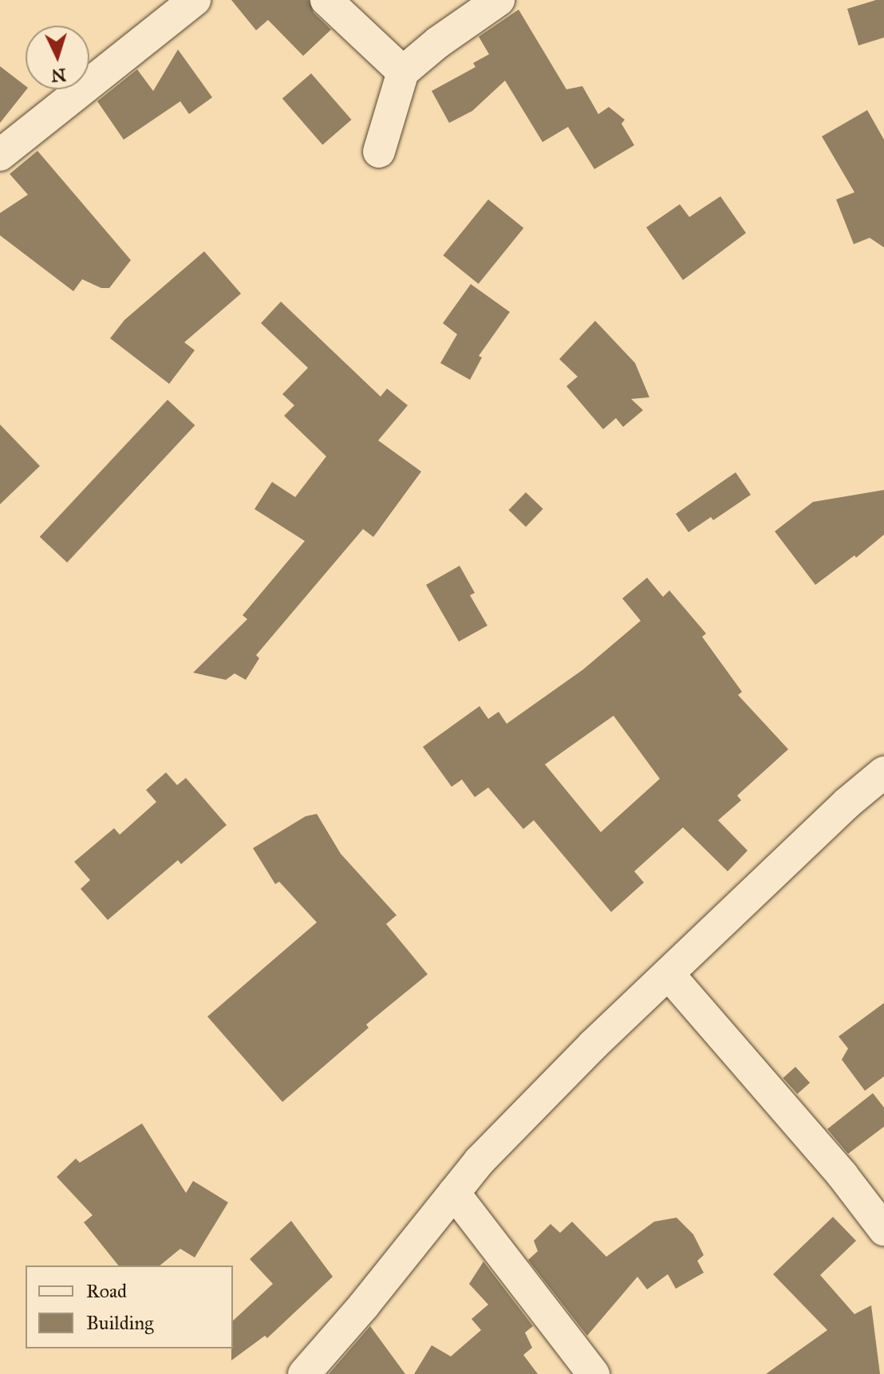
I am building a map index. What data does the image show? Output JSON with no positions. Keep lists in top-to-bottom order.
{
  "legend": ["Road", "Building"],
  "north": "bottom"
}
